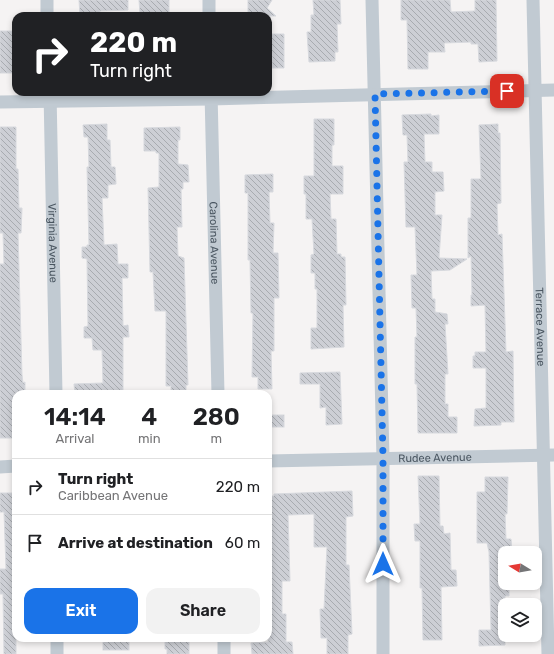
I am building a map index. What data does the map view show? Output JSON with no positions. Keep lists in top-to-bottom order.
{
  "streets": {
    "street": [
      "Virginia Avenue",
      "Carolina Avenue",
      "Terrace Avenue",
      "Rudee Avenue"
    ]
  },
  "crossings": [
    ["Terrace Avenue", "Rudee Avenue"]
  ],
  "north": "left",
  "page": {
    "turn": ["220 m", "Turn right"],
    "eta": [
      "14:14",
      "Arrival",
      "4",
      "min",
      "280",
      "m"
    ],
    "list": [
      {
        "name": "Turn right",
        "note": "Caribbean Avenue",
        "value": "220 m"
      },
      {
        "name": "Arrive at destination",
        "value": "60 m"
      }
    ],
    "buttons": ["Exit", "Share"]
  }
}
